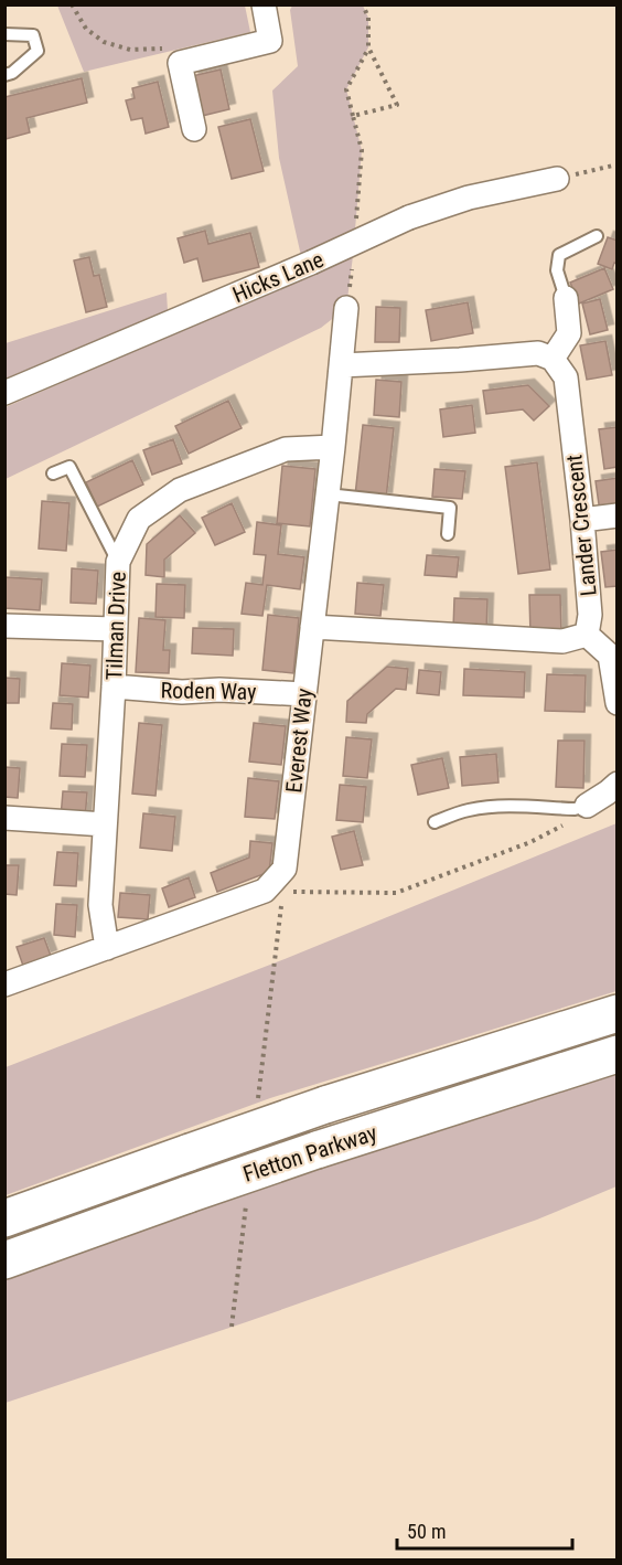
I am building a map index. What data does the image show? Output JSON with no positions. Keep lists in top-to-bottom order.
{
  "streets": {
    "highway": ["Fletton Parkway"],
    "street": [
      "Hicks Lane",
      "Lander Crescent",
      "Tilman Drive",
      "Roden Way",
      "Everest Way"
    ]
  },
  "crossings": [
    ["Tilman Drive", "Roden Way"],
    ["Tilman Drive", "Everest Way"],
    ["Roden Way", "Everest Way"]
  ],
  "scale_bar": "50 m"
}
